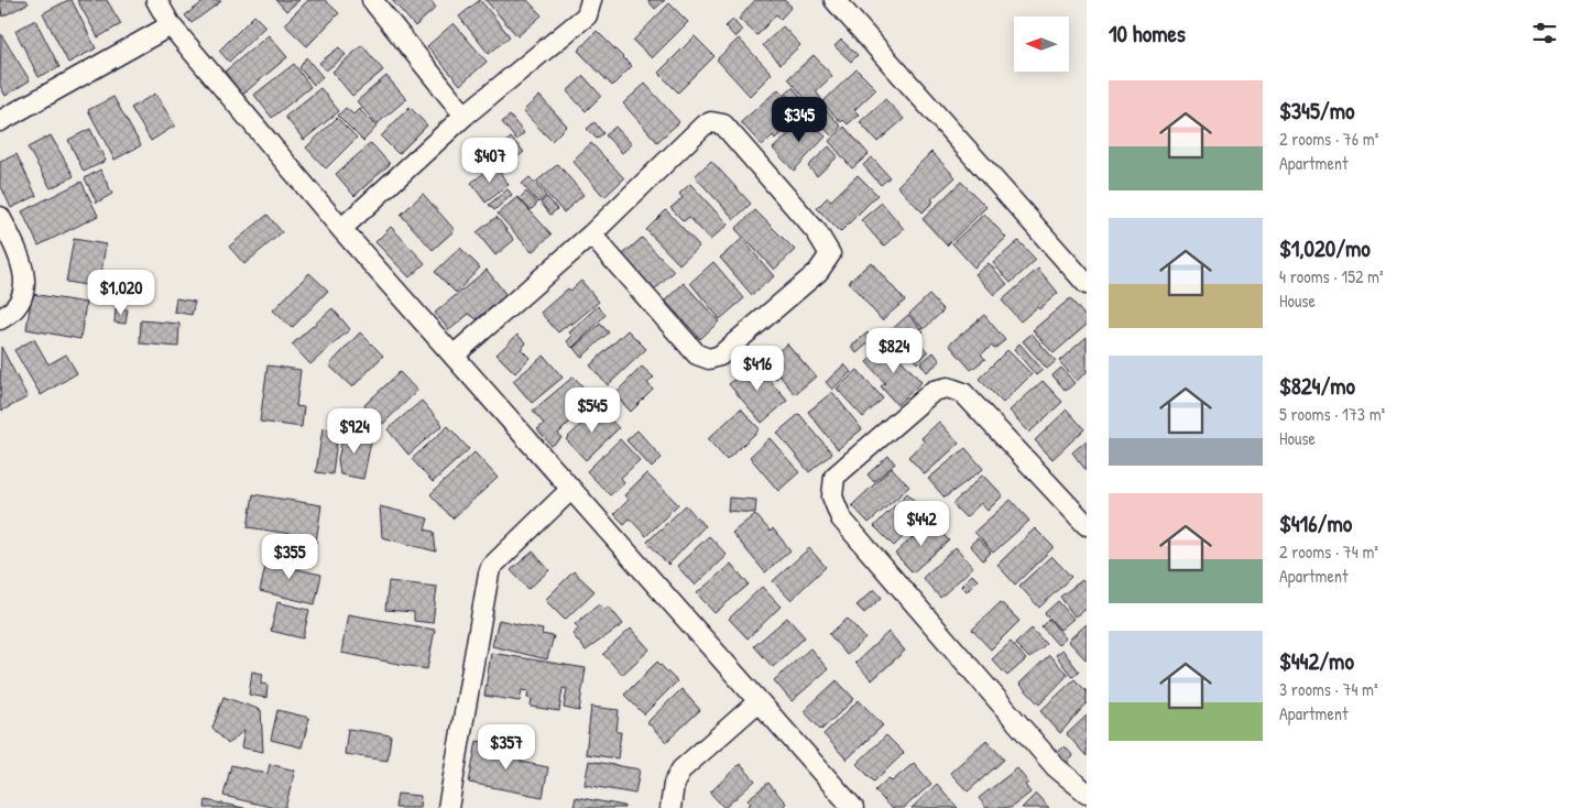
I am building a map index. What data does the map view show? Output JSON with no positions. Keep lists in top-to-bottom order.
{
  "north": "left",
  "page": {
    "heading": "10 homes",
    "list": [
      {
        "name": "$345/mo",
        "note": "2 rooms · 76 m² · Apartment"
      },
      {
        "name": "$1,020/mo",
        "note": "4 rooms · 152 m² · House"
      },
      {
        "name": "$824/mo",
        "note": "5 rooms · 173 m² · House"
      },
      {
        "name": "$416/mo",
        "note": "2 rooms · 74 m² · Apartment"
      },
      {
        "name": "$442/mo",
        "note": "3 rooms · 74 m² · Apartment"
      }
    ],
    "price": [
      "$345",
      "$407",
      "$1,020",
      "$824",
      "$416",
      "$545",
      "$924",
      "$442",
      "$355",
      "$357"
    ]
  }
}
